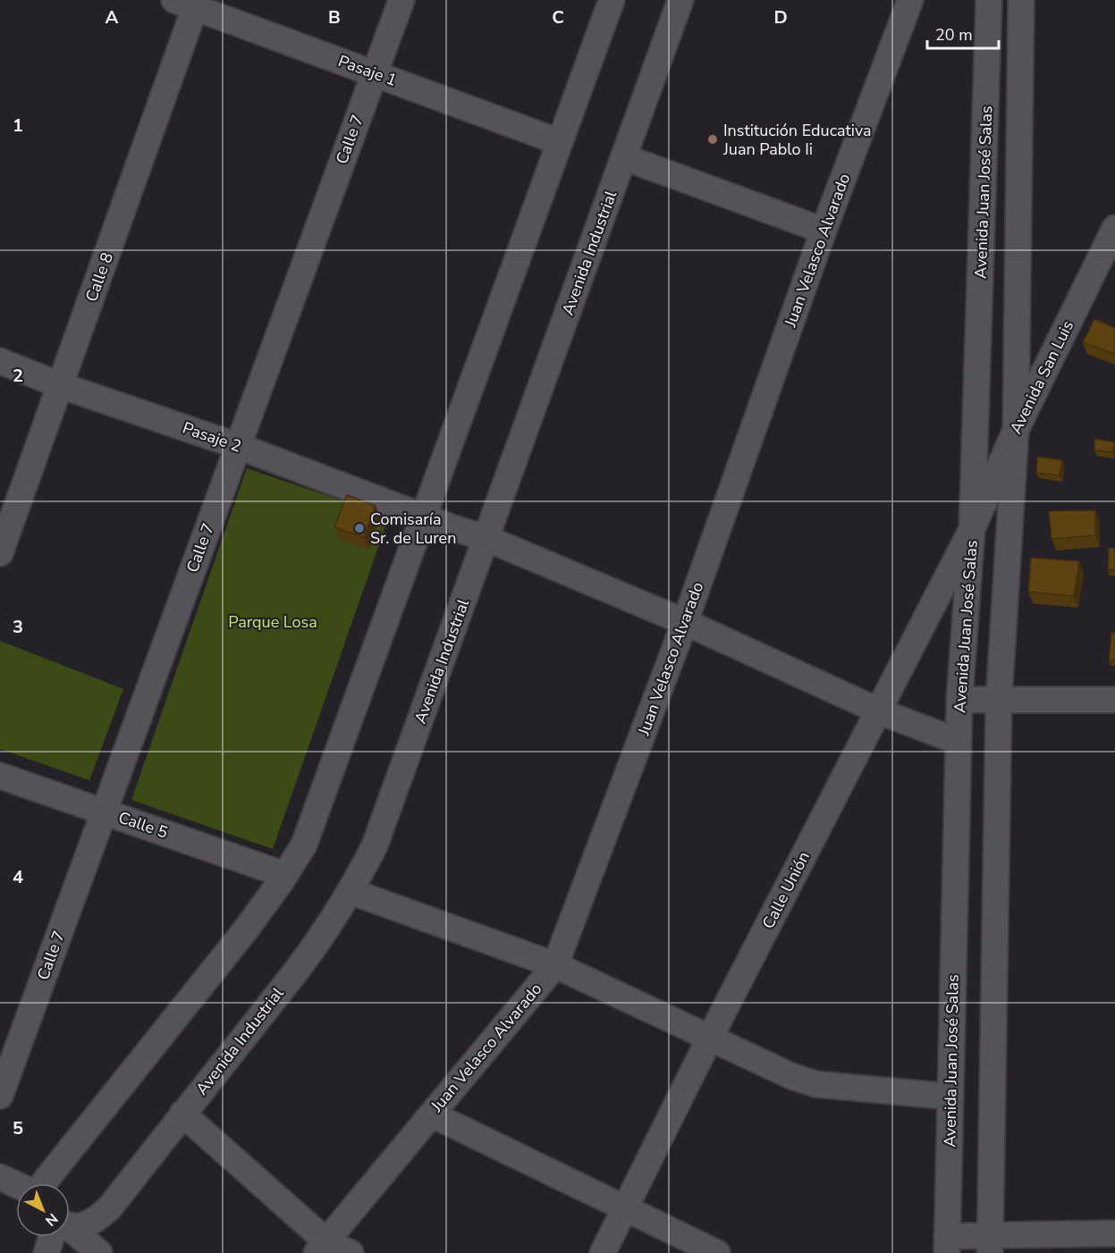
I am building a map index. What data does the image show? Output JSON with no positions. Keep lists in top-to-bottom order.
{
  "streets": {
    "street": [
      "Pasaje 1",
      "Calle 7",
      "Avenida Juan José Salas",
      "Juan Velasco Alvarado",
      "Avenida Industrial",
      "Calle 8",
      "Avenida San Luis",
      "Pasaje 2",
      "Calle 5",
      "Calle Unión"
    ]
  },
  "crossings": [
    ["Pasaje 1", "Calle 7"],
    ["Pasaje 1", "Calle 8"],
    ["Calle 7", "Pasaje 2"],
    ["Calle 7", "Calle 5"],
    ["Avenida Juan José Salas", "Avenida San Luis"],
    ["Avenida Juan José Salas", "Pasaje 2"],
    ["Avenida Juan José Salas", "Calle Unión"],
    ["Juan Velasco Alvarado", "Pasaje 2"],
    ["Avenida Industrial", "Pasaje 2"],
    ["Calle 8", "Pasaje 2"],
    ["Avenida San Luis", "Calle Unión"],
    ["Pasaje 2", "Calle Unión"]
  ],
  "parks": ["Parque Losa"],
  "places": ["Institución Educativa Juan Pablo Ii", "Comisaría Sr. de Luren"],
  "scale_bar": "20 m",
  "north": "bottom right",
  "grid": {
    "columns": [
      "A",
      "B",
      "C",
      "D"
    ],
    "rows": [
      "1",
      "2",
      "3",
      "4",
      "5"
    ]
  }
}
